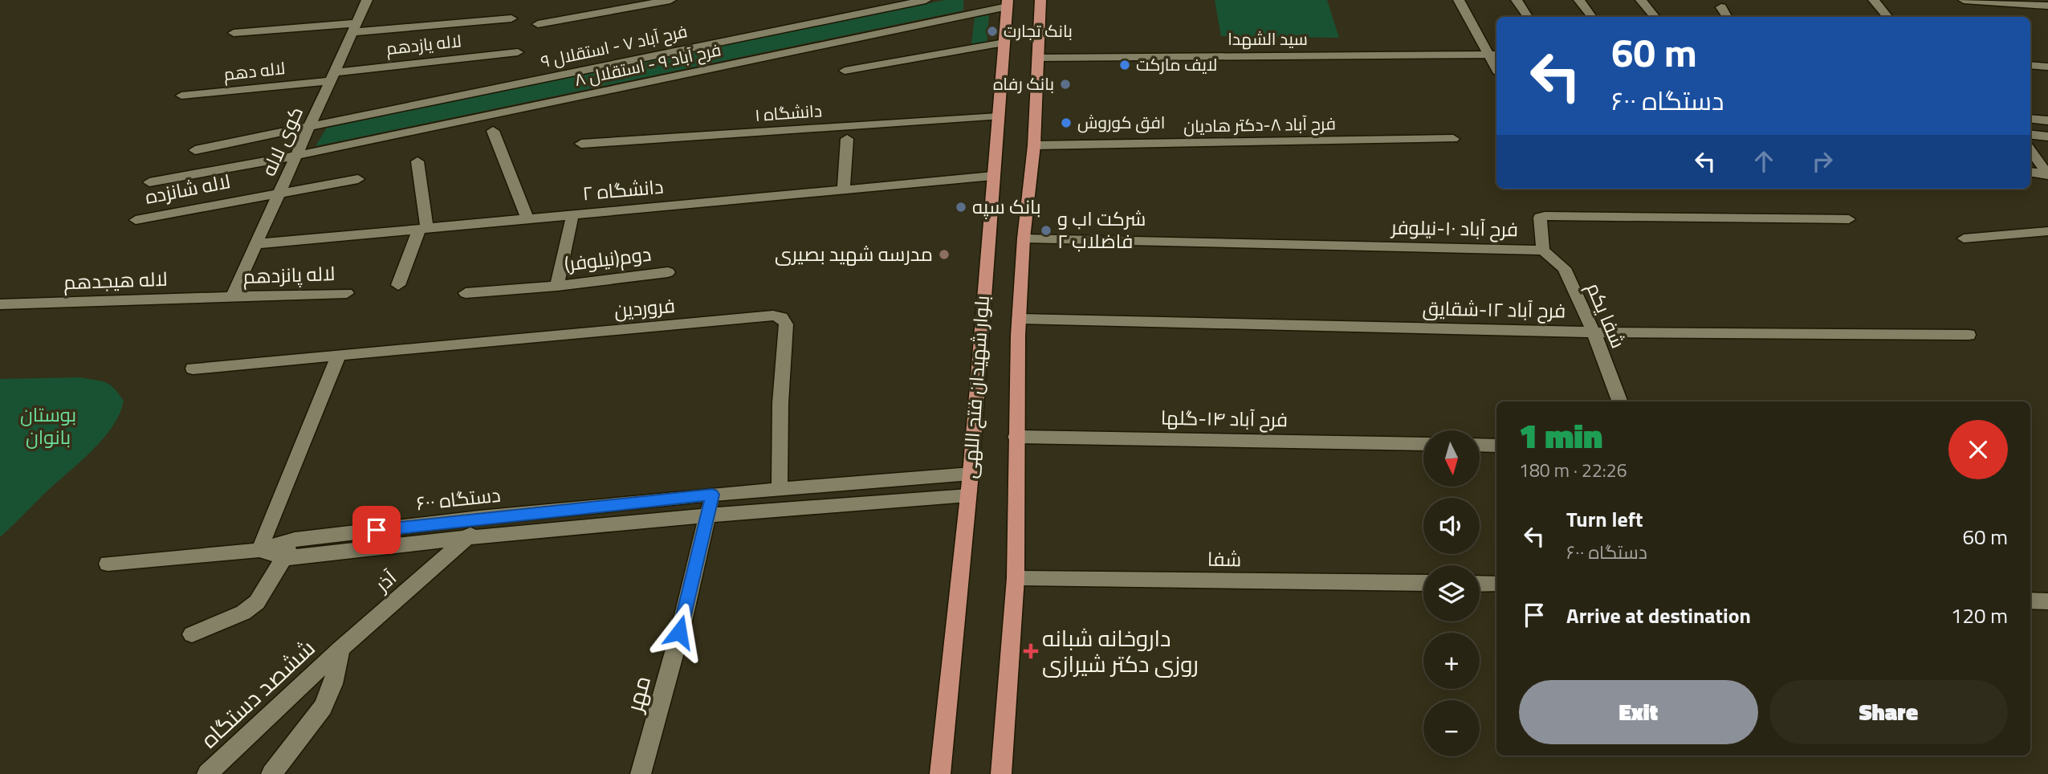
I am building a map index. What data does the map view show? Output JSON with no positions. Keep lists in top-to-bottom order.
{
  "streets": {
    "main road": ["بلوار شهیدان فتح اللهی"],
    "street": [
      "سید الشهدا",
      "لاله یازدهم",
      "فرح آباد ۷ - استقلال ۹",
      "فرح آباد ۹ - استقلال ۸",
      "لاله دهم",
      "دانشگاه ۱",
      "فرح آباد ۸-دکتر هادیان",
      "کوی لاله",
      "لاله شانزده",
      "دانشگاه ۲",
      "فرح آباد ۱۰-نیلوفر",
      "دوم(نیلوفر)",
      "لاله پانزدهم",
      "لاله هیجدهم",
      "فروردین",
      "فرح آباد ۱۲-شقایق",
      "شفا یکم",
      "فرح آباد ۱۴-گلها",
      "۶۰۰ دستگاه",
      "شفا",
      "آذر",
      "ششصد دستگاه",
      "مهر"
    ]
  },
  "crossings": [
    ["سید الشهدا", "بلوار شهیدان فتح اللهی"],
    ["لاله یازدهم", "لاله دهم"],
    ["لاله یازدهم", "کوی لاله"],
    ["فرح آباد ۷ - استقلال ۹", "کوی لاله"],
    ["فرح آباد ۹ - استقلال ۸", "کوی لاله"],
    ["فرح آباد ۹ - استقلال ۸", "بلوار شهیدان فتح اللهی"],
    ["لاله دهم", "کوی لاله"],
    ["دانشگاه ۱", "بلوار شهیدان فتح اللهی"],
    ["فرح آباد ۸-دکتر هادیان", "بلوار شهیدان فتح اللهی"],
    ["کوی لاله", "لاله شانزده"],
    ["کوی لاله", "دانشگاه ۲"],
    ["کوی لاله", "لاله پانزدهم"],
    ["کوی لاله", "لاله هیجدهم"],
    ["دانشگاه ۲", "دوم(نیلوفر)"],
    ["دانشگاه ۲", "بلوار شهیدان فتح اللهی"],
    ["فرح آباد ۱۰-نیلوفر", "شفا یکم"],
    ["فرح آباد ۱۰-نیلوفر", "بلوار شهیدان فتح اللهی"],
    ["لاله پانزدهم", "لاله هیجدهم"],
    ["فروردین", "۶۰۰ دستگاه"],
    ["فرح آباد ۱۲-شقایق", "شفا یکم"],
    ["فرح آباد ۱۲-شقایق", "بلوار شهیدان فتح اللهی"],
    ["بلوار شهیدان فتح اللهی", "فرح آباد ۱۴-گلها"],
    ["بلوار شهیدان فتح اللهی", "۶۰۰ دستگاه"],
    ["بلوار شهیدان فتح اللهی", "شفا"],
    ["۶۰۰ دستگاه", "آذر"],
    ["۶۰۰ دستگاه", "مهر"],
    ["آذر", "ششصد دستگاه"]
  ],
  "parks": ["بوستان بانوان"],
  "places": {
    "other": [
      "بانک تجارت",
      "لایف مارکت",
      "بانک رفاه",
      "افق کوروش",
      "بانک سپه",
      "شرکت اب و فاضلاب ۲",
      "مدرسه شهید بصیری"
    ],
    "health": ["داروخانه شبانه روزی دکتر شیرازی"]
  },
  "north": "bottom",
  "page": {
    "turn": ["60 m", "۶۰۰ دستگاه"],
    "heading": ["1 min", "180 m · 22:26"],
    "map_buttons": ["+", "−"],
    "list": [
      {
        "name": "Turn left",
        "note": "۶۰۰ دستگاه",
        "value": "60 m"
      },
      {
        "name": "Arrive at destination",
        "value": "120 m"
      }
    ],
    "buttons": ["Exit", "Share"]
  }
}
